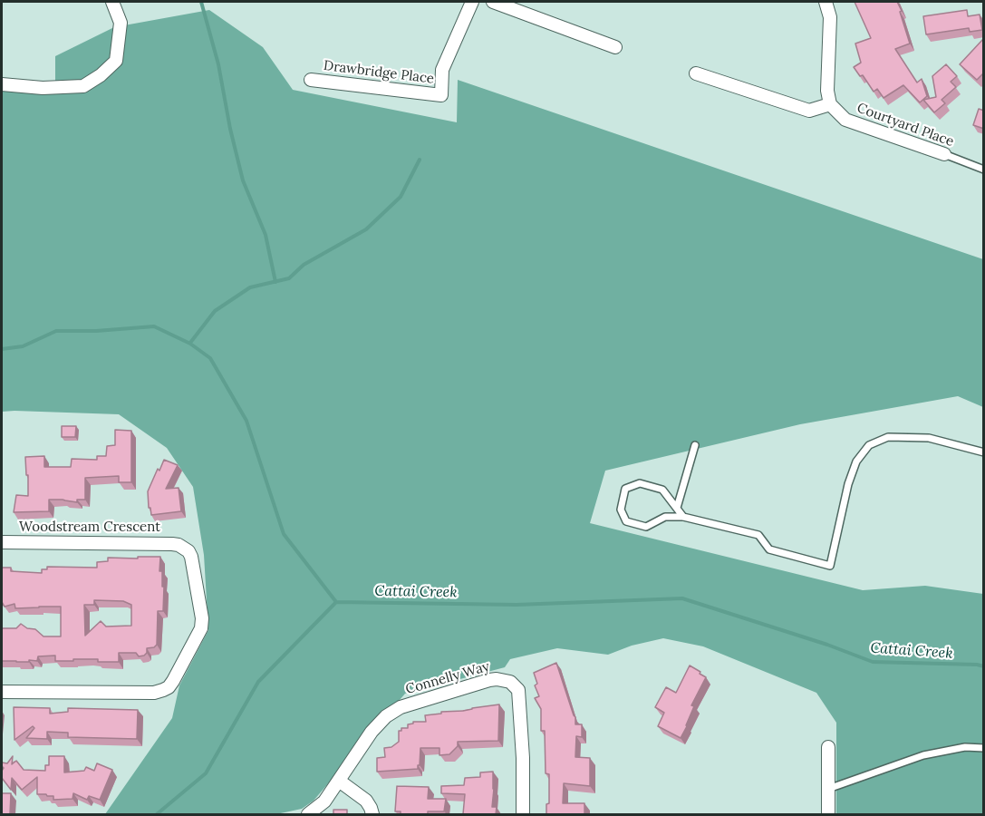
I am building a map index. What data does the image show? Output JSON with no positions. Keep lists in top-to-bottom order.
{
  "streets": {
    "street": [
      "Drawbridge Place",
      "Courtyard Place",
      "Woodstream Crescent",
      "Connelly Way"
    ]
  },
  "water": ["Cattai Creek"]
}
